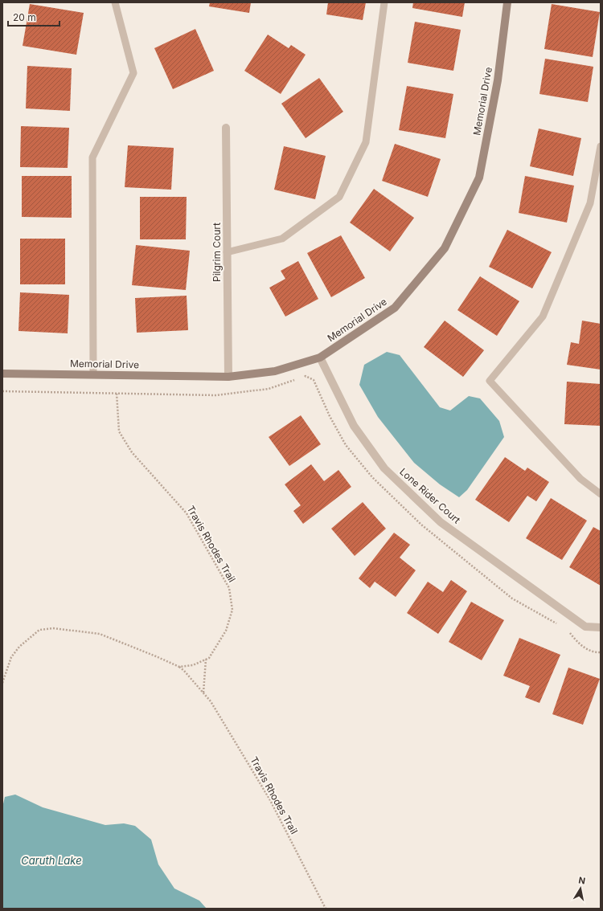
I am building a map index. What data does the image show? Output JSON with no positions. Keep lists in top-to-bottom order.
{
  "streets": {
    "street": ["Memorial Drive", "Pilgrim Court", "Lone Rider Court"],
    "path": ["Travis Rhodes Trail"]
  },
  "crossings": [
    ["Memorial Drive", "Pilgrim Court"],
    ["Memorial Drive", "Lone Rider Court"]
  ],
  "water": ["Caruth Lake"],
  "scale_bar": "20 m",
  "north": "top"
}
